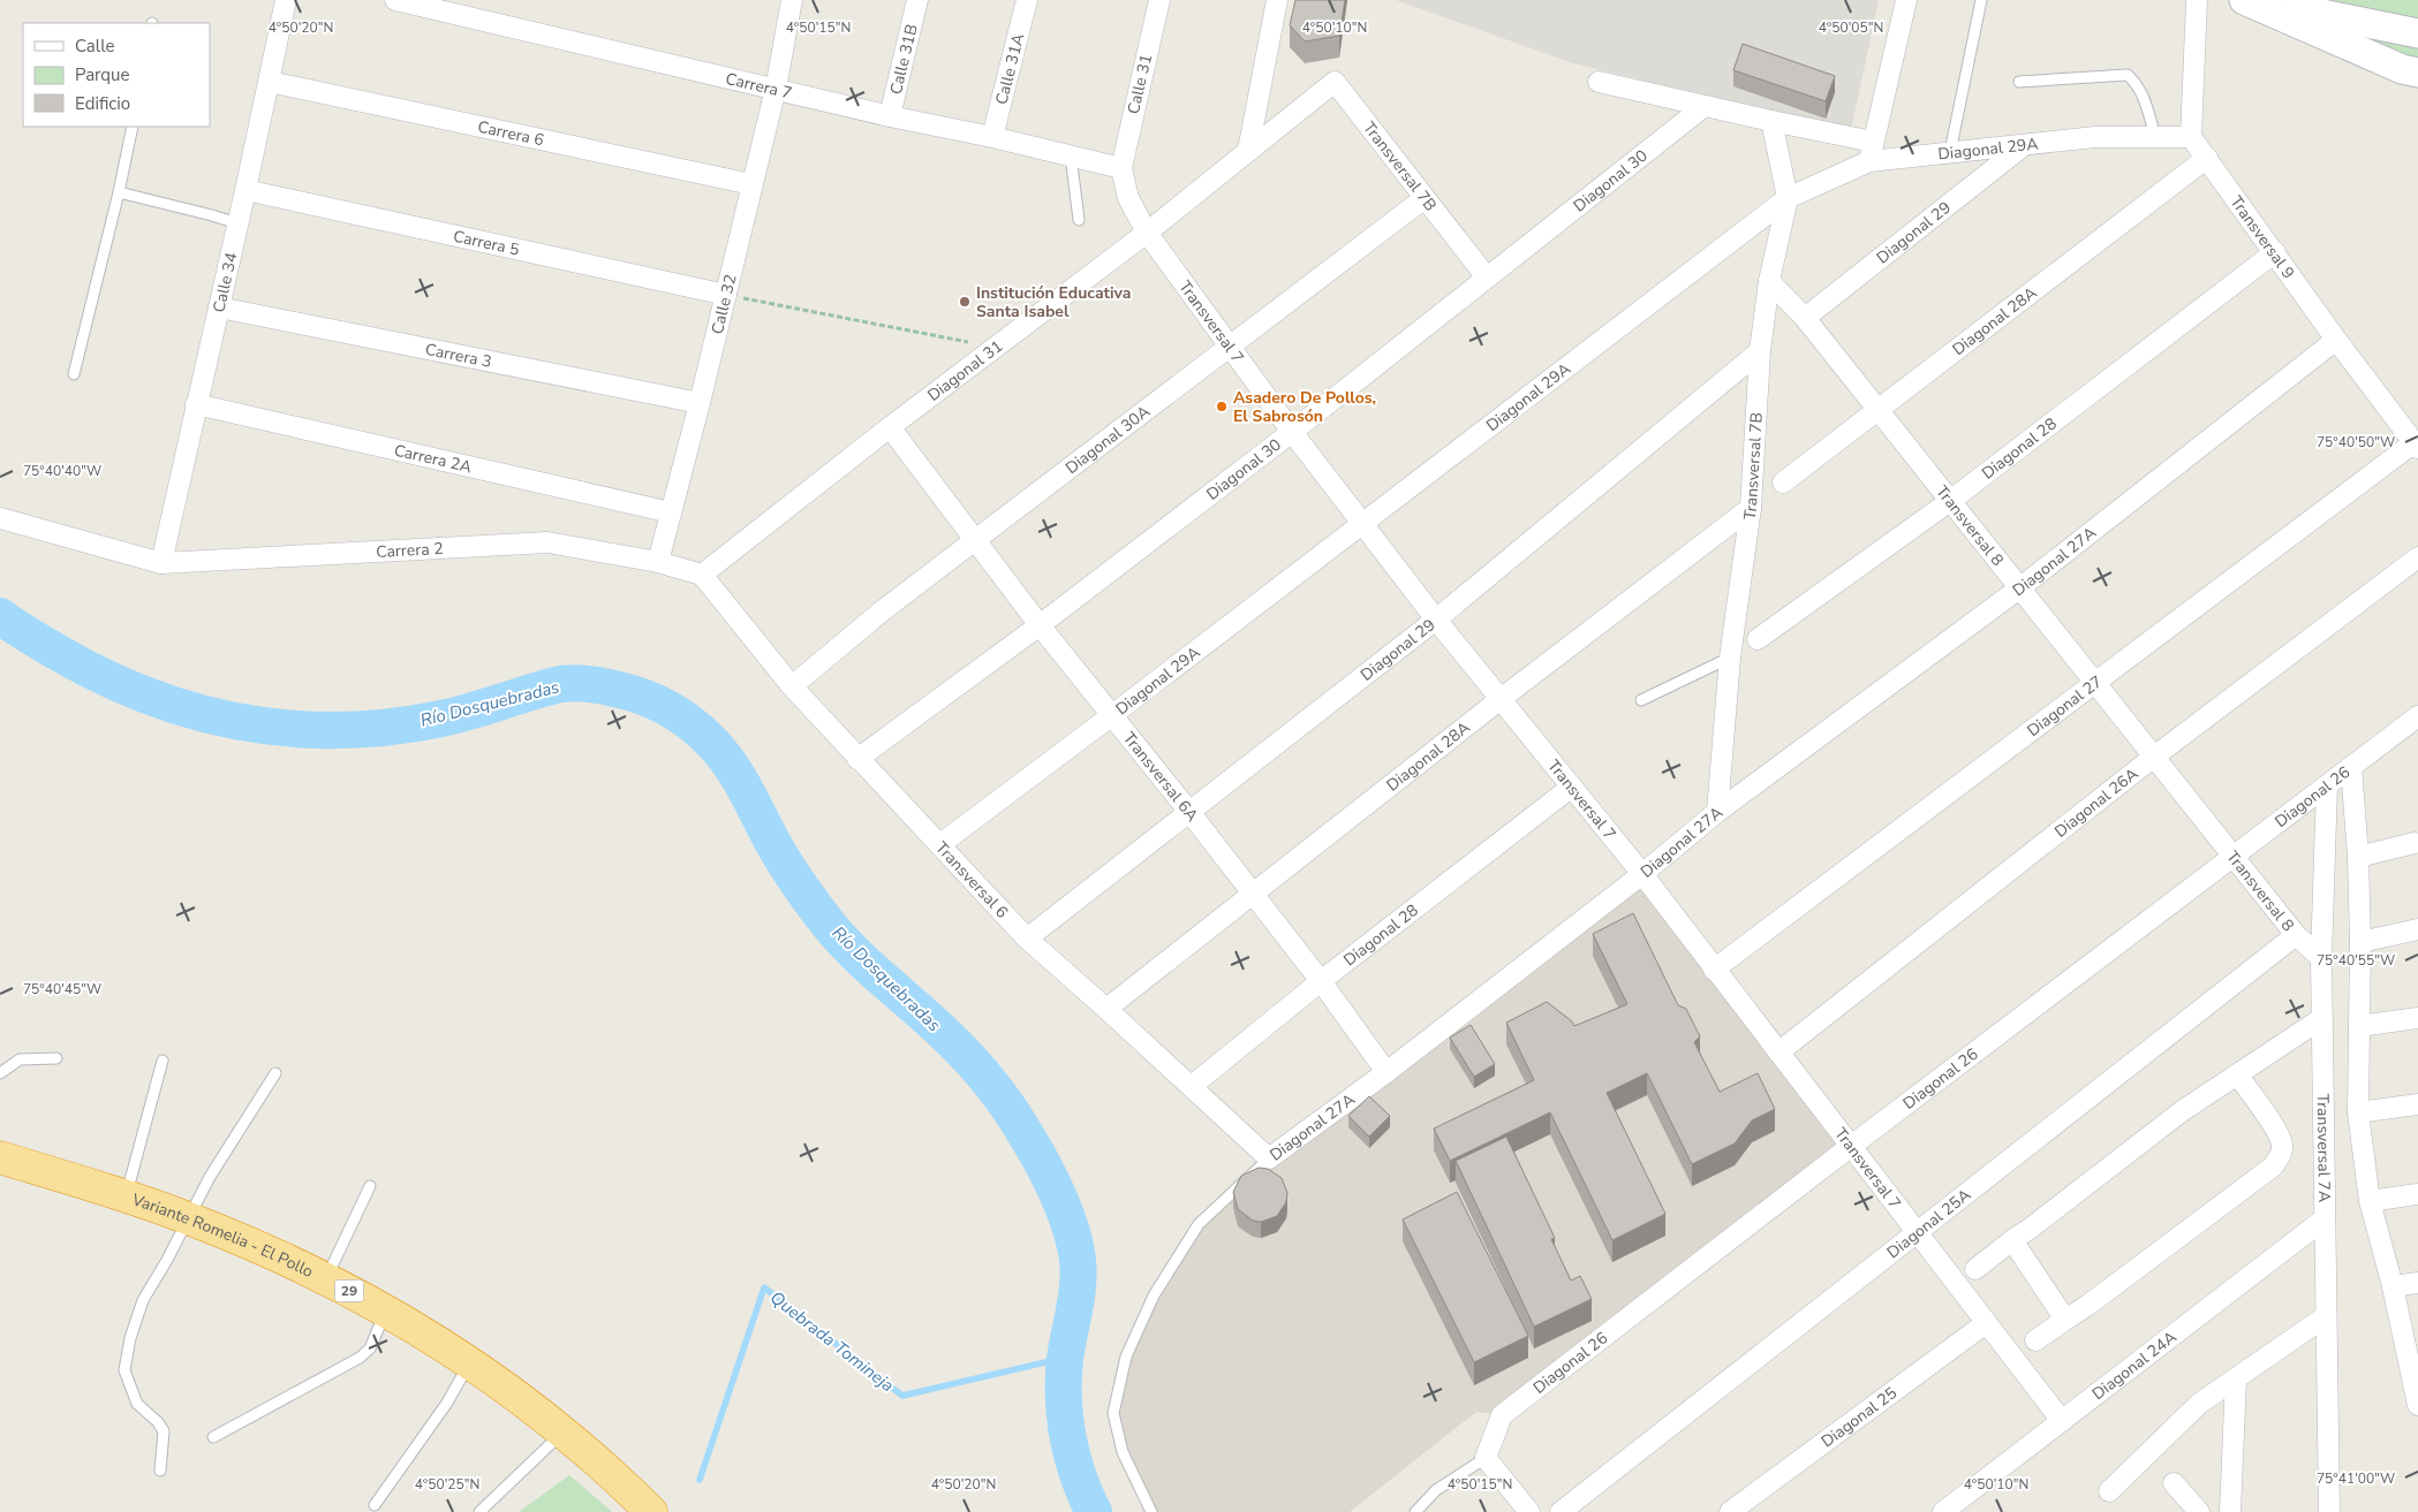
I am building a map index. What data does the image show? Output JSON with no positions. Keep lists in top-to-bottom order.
{
  "streets": {
    "highway": ["Variante Romelia - El Pollo", "29"],
    "street": [
      "Calle 31B",
      "Calle 31A",
      "Calle 31",
      "Carrera 7",
      "Carrera 6",
      "Diagonal 29A",
      "Transversal 7B",
      "Diagonal 30",
      "Diagonal 29",
      "Transversal 9",
      "Carrera 5",
      "Calle 34",
      "Calle 32",
      "Diagonal 28A",
      "Transversal 7",
      "Carrera 3",
      "Diagonal 31",
      "Diagonal 30A",
      "Diagonal 28",
      "Carrera 2A",
      "Transversal 8",
      "Carrera 2",
      "Diagonal 27A",
      "Diagonal 27",
      "Transversal 6A",
      "Diagonal 26",
      "Diagonal 26A",
      "Transversal 6",
      "Transversal 7A",
      "Diagonal 25A",
      "Diagonal 24A",
      "Diagonal 25"
    ]
  },
  "crossings": [
    ["Calle 31B", "Carrera 7"],
    ["Calle 31A", "Carrera 7"],
    ["Calle 31", "Carrera 7"],
    ["Calle 31", "Transversal 7"],
    ["Carrera 7", "Calle 32"],
    ["Carrera 7", "Transversal 7"],
    ["Carrera 6", "Calle 34"],
    ["Carrera 6", "Calle 32"],
    ["Diagonal 29A", "Transversal 7B"],
    ["Diagonal 29A", "Diagonal 29"],
    ["Diagonal 29A", "Transversal 9"],
    ["Diagonal 29A", "Transversal 7"],
    ["Diagonal 29A", "Transversal 6A"],
    ["Diagonal 29A", "Transversal 6"],
    ["Transversal 7B", "Diagonal 30"],
    ["Transversal 7B", "Diagonal 29"],
    ["Transversal 7B", "Diagonal 28A"],
    ["Transversal 7B", "Diagonal 31"],
    ["Transversal 7B", "Diagonal 30A"],
    ["Transversal 7B", "Transversal 8"],
    ["Transversal 7B", "Diagonal 27A"],
    ["Diagonal 30", "Transversal 7"],
    ["Diagonal 30", "Transversal 6A"],
    ["Diagonal 30", "Transversal 6"],
    ["Diagonal 29", "Transversal 7"],
    ["Diagonal 29", "Transversal 8"],
    ["Diagonal 29", "Transversal 6A"],
    ["Diagonal 29", "Transversal 6"],
    ["Transversal 9", "Diagonal 28A"],
    ["Transversal 9", "Diagonal 28"],
    ["Transversal 9", "Diagonal 27A"],
    ["Transversal 9", "Diagonal 27"],
    ["Carrera 5", "Calle 34"],
    ["Carrera 5", "Calle 32"],
    ["Calle 34", "Carrera 3"],
    ["Calle 34", "Carrera 2A"],
    ["Calle 34", "Carrera 2"],
    ["Calle 32", "Carrera 3"],
    ["Calle 32", "Carrera 2A"],
    ["Calle 32", "Carrera 2"],
    ["Diagonal 28A", "Transversal 7"],
    ["Diagonal 28A", "Transversal 8"],
    ["Diagonal 28A", "Transversal 6A"],
    ["Diagonal 28A", "Transversal 6"],
    ["Transversal 7", "Diagonal 31"],
    ["Transversal 7", "Diagonal 30A"],
    ["Transversal 7", "Diagonal 28"],
    ["Transversal 7", "Diagonal 27A"],
    ["Transversal 7", "Diagonal 27"],
    ["Transversal 7", "Diagonal 26"],
    ["Transversal 7", "Diagonal 26A"],
    ["Transversal 7", "Diagonal 25A"],
    ["Transversal 7", "Diagonal 24A"],
    ["Transversal 7", "Diagonal 25"],
    ["Diagonal 31", "Transversal 6A"],
    ["Diagonal 31", "Transversal 6"],
    ["Diagonal 30A", "Transversal 6A"],
    ["Diagonal 30A", "Transversal 6"],
    ["Diagonal 28", "Transversal 8"],
    ["Diagonal 28", "Transversal 6A"],
    ["Diagonal 28", "Transversal 6"],
    ["Transversal 8", "Diagonal 27A"],
    ["Transversal 8", "Diagonal 27"],
    ["Transversal 8", "Diagonal 26"],
    ["Transversal 8", "Diagonal 26A"],
    ["Transversal 8", "Transversal 7A"],
    ["Transversal 8", "Diagonal 25A"],
    ["Diagonal 27A", "Transversal 6A"],
    ["Diagonal 27A", "Transversal 6"],
    ["Diagonal 26", "Transversal 7A"],
    ["Transversal 7A", "Diagonal 24A"]
  ],
  "water": ["Río Dosquebradas", "Quebrada Tomineja"],
  "places": ["Institución Educativa Santa Isabel", "Asadero De Pollos, El Sabrosón"],
  "legend": ["Calle", "Parque", "Edificio"],
  "coordinates": [
    "4°50'05\"N",
    "4°50'20\"N",
    "4°50'15\"N",
    "4°50'10\"N",
    "75°40'50\"W",
    "75°40'40\"W",
    "75°40'55\"W",
    "75°40'45\"W",
    "75°41'00\"W",
    "4°50'25\"N"
  ]
}
